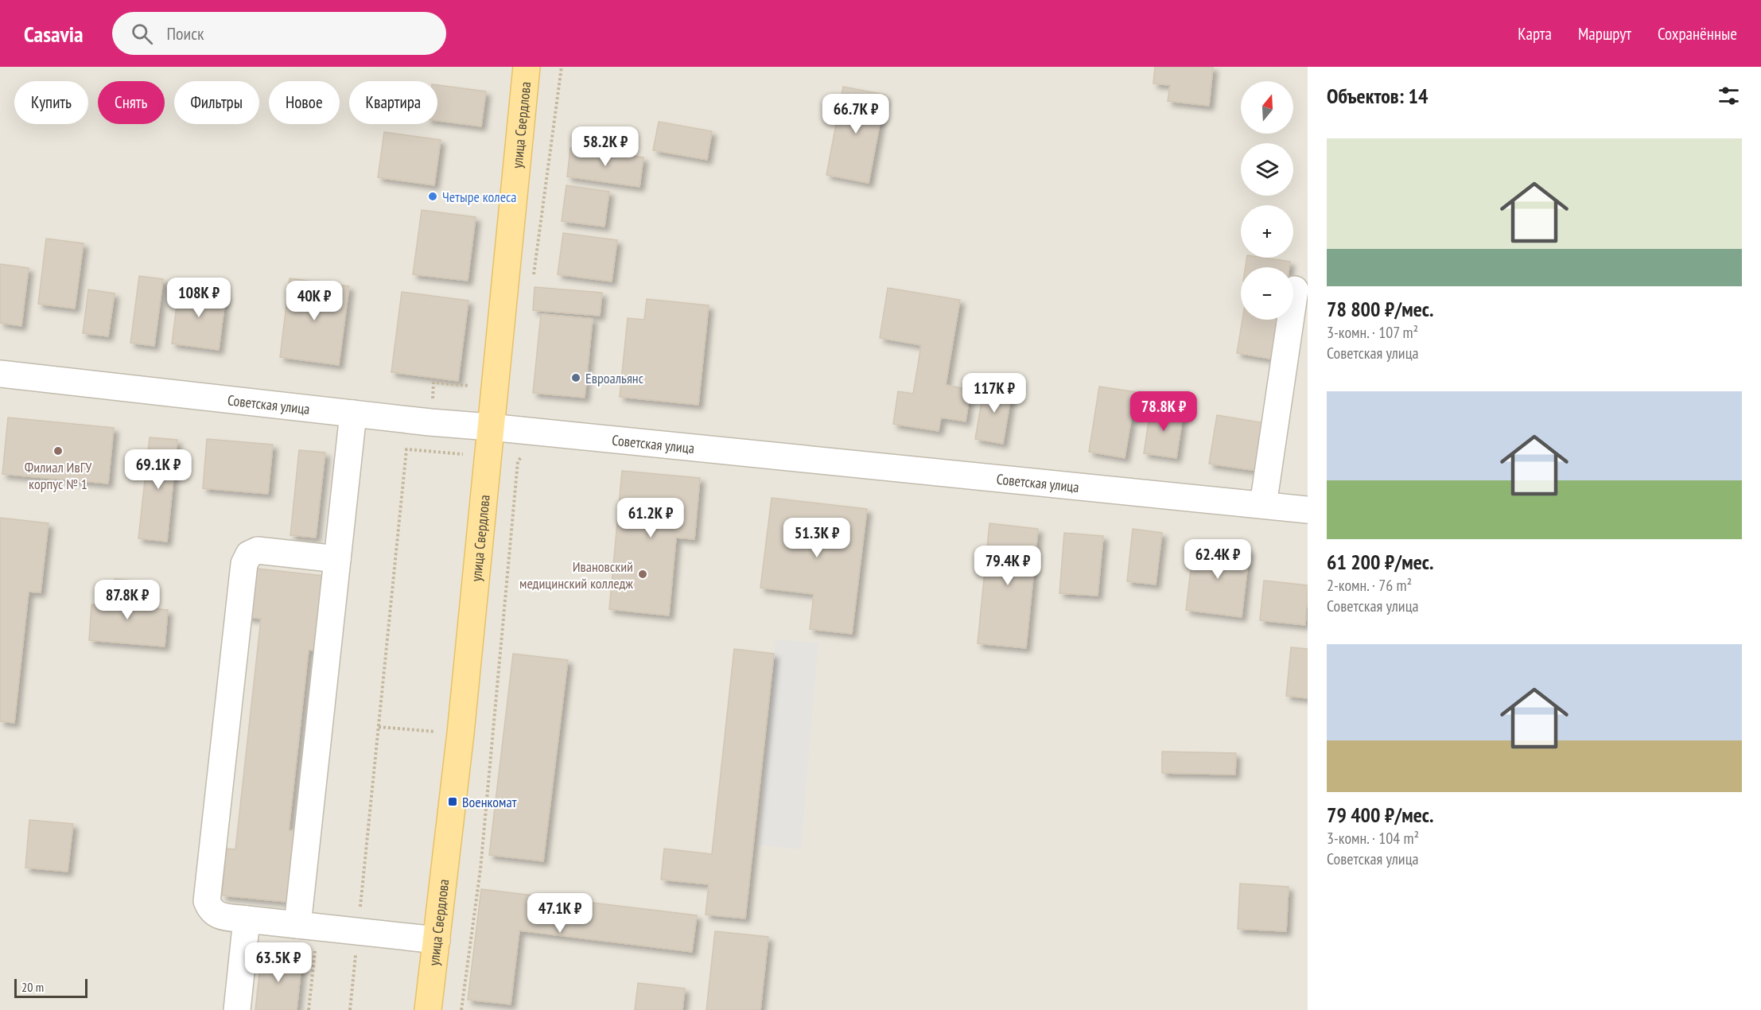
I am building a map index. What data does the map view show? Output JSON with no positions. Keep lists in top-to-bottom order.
{
  "streets": {
    "main road": ["улица Свердлова"],
    "street": ["Советская улица"]
  },
  "crossings": [
    ["улица Свердлова", "Советская улица"]
  ],
  "places": {
    "other": [
      "Четыре колеса",
      "Евроальянс",
      "Филиал ИвГУ корпус № 1",
      "Ивановский медицинский колледж"
    ],
    "transit": ["Военкомат"]
  },
  "scale_bar": "20 m",
  "north": "top",
  "page": {
    "header": "Casavia",
    "search": "Поиск",
    "nav": ["Карта", "Маршрут", "Сохранённые"],
    "heading": "Объектов: 14",
    "map_buttons": ["+", "−"],
    "chip": [
      "Купить",
      "Снять",
      "Фильтры",
      "Новое",
      "Квартира"
    ],
    "price": [
      "66.7K ₽",
      "58.2K ₽",
      "108K ₽",
      "40K ₽",
      "117K ₽",
      "78.8K ₽",
      "69.1K ₽",
      "61.2K ₽",
      "51.3K ₽",
      "62.4K ₽",
      "79.4K ₽",
      "87.8K ₽",
      "47.1K ₽",
      "63.5K ₽"
    ],
    "list": [
      {
        "name": "78 800 ₽/мес.",
        "note": "3-комн. · 107 m² · Советская улица"
      },
      {
        "name": "61 200 ₽/мес.",
        "note": "2-комн. · 76 m² · Советская улица"
      },
      {
        "name": "79 400 ₽/мес.",
        "note": "3-комн. · 104 m² · Советская улица"
      }
    ],
    "scale": "20 m"
  }
}
